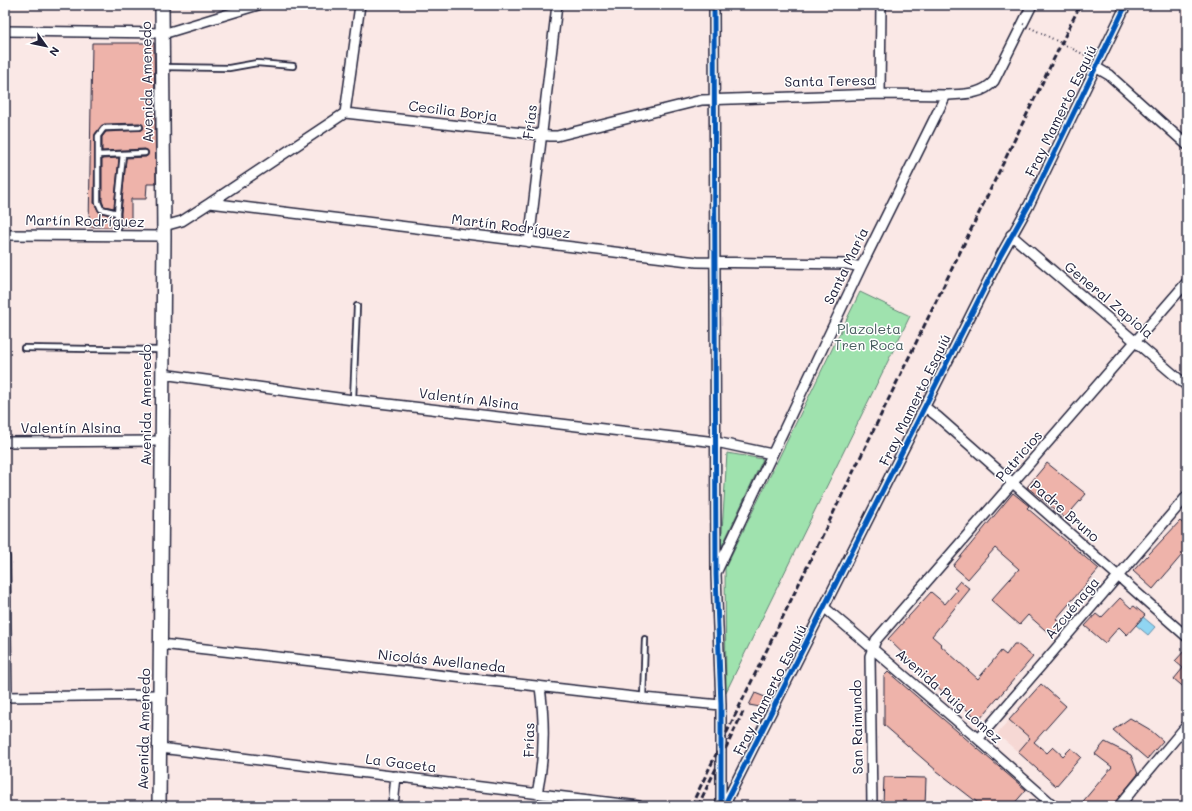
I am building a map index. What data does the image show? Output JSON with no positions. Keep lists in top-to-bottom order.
{
  "streets": {
    "street": [
      "Santa Teresa",
      "Avenida Amenedo",
      "Cecilia Borja",
      "Fray Mamerto Esquiú",
      "Frías",
      "Martín Rodríguez",
      "Santa María",
      "General Zapiola",
      "Valentín Alsina",
      "Patricios",
      "Padre Bruno",
      "Azcuénaga",
      "Nicolás Avellaneda",
      "Avenida Puig Lomez",
      "San Raimundo",
      "La Gaceta"
    ]
  },
  "crossings": [
    ["Santa Teresa", "Cecilia Borja"],
    ["Santa Teresa", "Santa María"],
    ["Avenida Amenedo", "Martín Rodríguez"],
    ["Avenida Amenedo", "Valentín Alsina"],
    ["Avenida Amenedo", "Nicolás Avellaneda"],
    ["Avenida Amenedo", "La Gaceta"],
    ["Cecilia Borja", "Frías"],
    ["Fray Mamerto Esquiú", "General Zapiola"],
    ["Fray Mamerto Esquiú", "Padre Bruno"],
    ["Fray Mamerto Esquiú", "Avenida Puig Lomez"],
    ["Frías", "Martín Rodríguez"],
    ["Frías", "Nicolás Avellaneda"],
    ["Frías", "La Gaceta"],
    ["Martín Rodríguez", "Santa María"],
    ["Santa María", "Valentín Alsina"],
    ["General Zapiola", "Patricios"],
    ["Patricios", "Padre Bruno"],
    ["Patricios", "Avenida Puig Lomez"],
    ["Patricios", "San Raimundo"],
    ["Padre Bruno", "Azcuénaga"],
    ["Azcuénaga", "Avenida Puig Lomez"],
    ["Avenida Puig Lomez", "San Raimundo"]
  ],
  "parks": ["Plazoleta Tren Roca"],
  "north": "bottom right"
}
